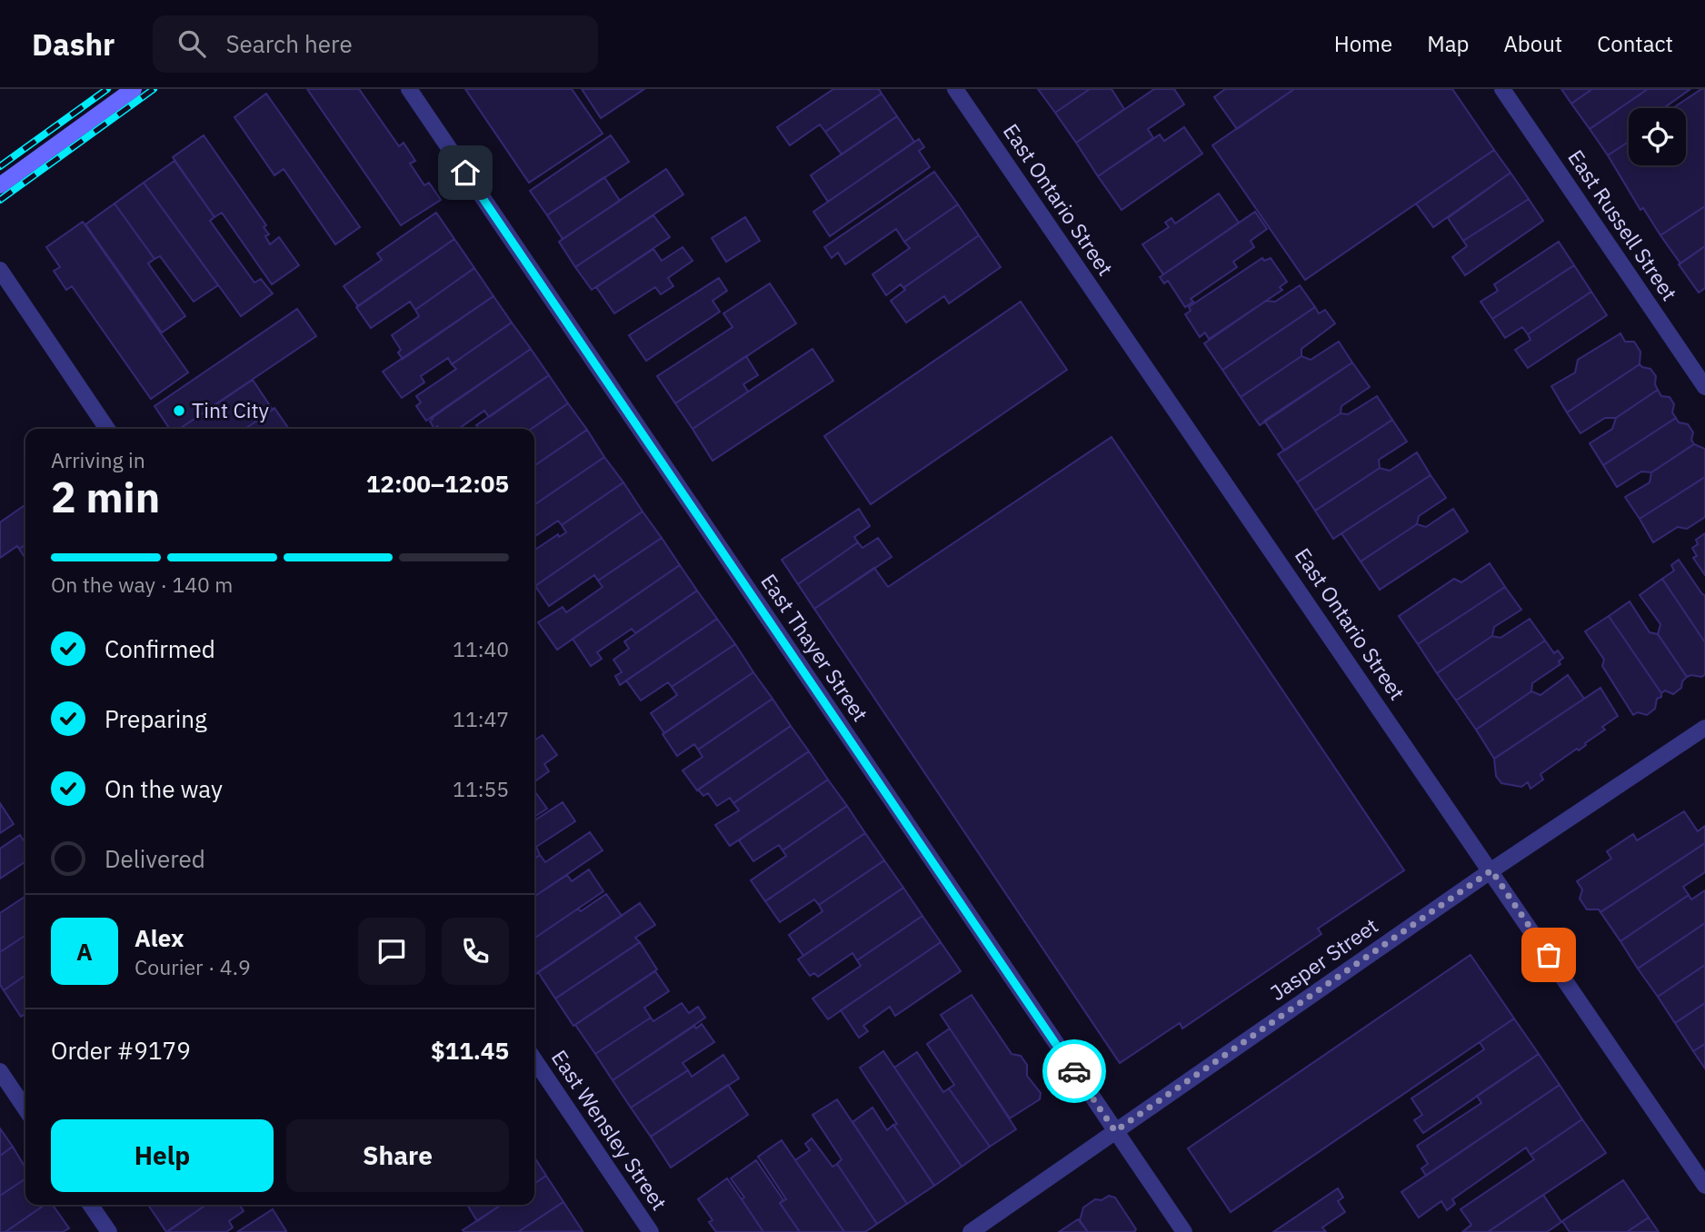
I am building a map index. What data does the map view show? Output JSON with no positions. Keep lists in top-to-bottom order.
{
  "streets": {
    "street": [
      "East Ontario Street",
      "East Russell Street",
      "East Thayer Street",
      "Jasper Street",
      "East Wensley Street"
    ]
  },
  "crossings": [
    ["East Ontario Street", "Jasper Street"],
    ["East Thayer Street", "Jasper Street"]
  ],
  "places": ["Tint City"],
  "page": {
    "header": "Dashr",
    "search": "Search here",
    "nav": [
      "Home",
      "Map",
      "About",
      "Contact"
    ],
    "heading": ["2 min", "Arriving in", "12:00–12:05"],
    "panel": [
      "Alex",
      "Courier · 4.9",
      "Order #9179",
      "$11.45"
    ],
    "bar": "On the way · 140 m",
    "list": [
      ["Confirmed", "11:40"],
      ["Preparing", "11:47"],
      ["On the way", "11:55"],
      "Delivered"
    ],
    "round": "A",
    "buttons": ["Help", "Share"]
  }
}
